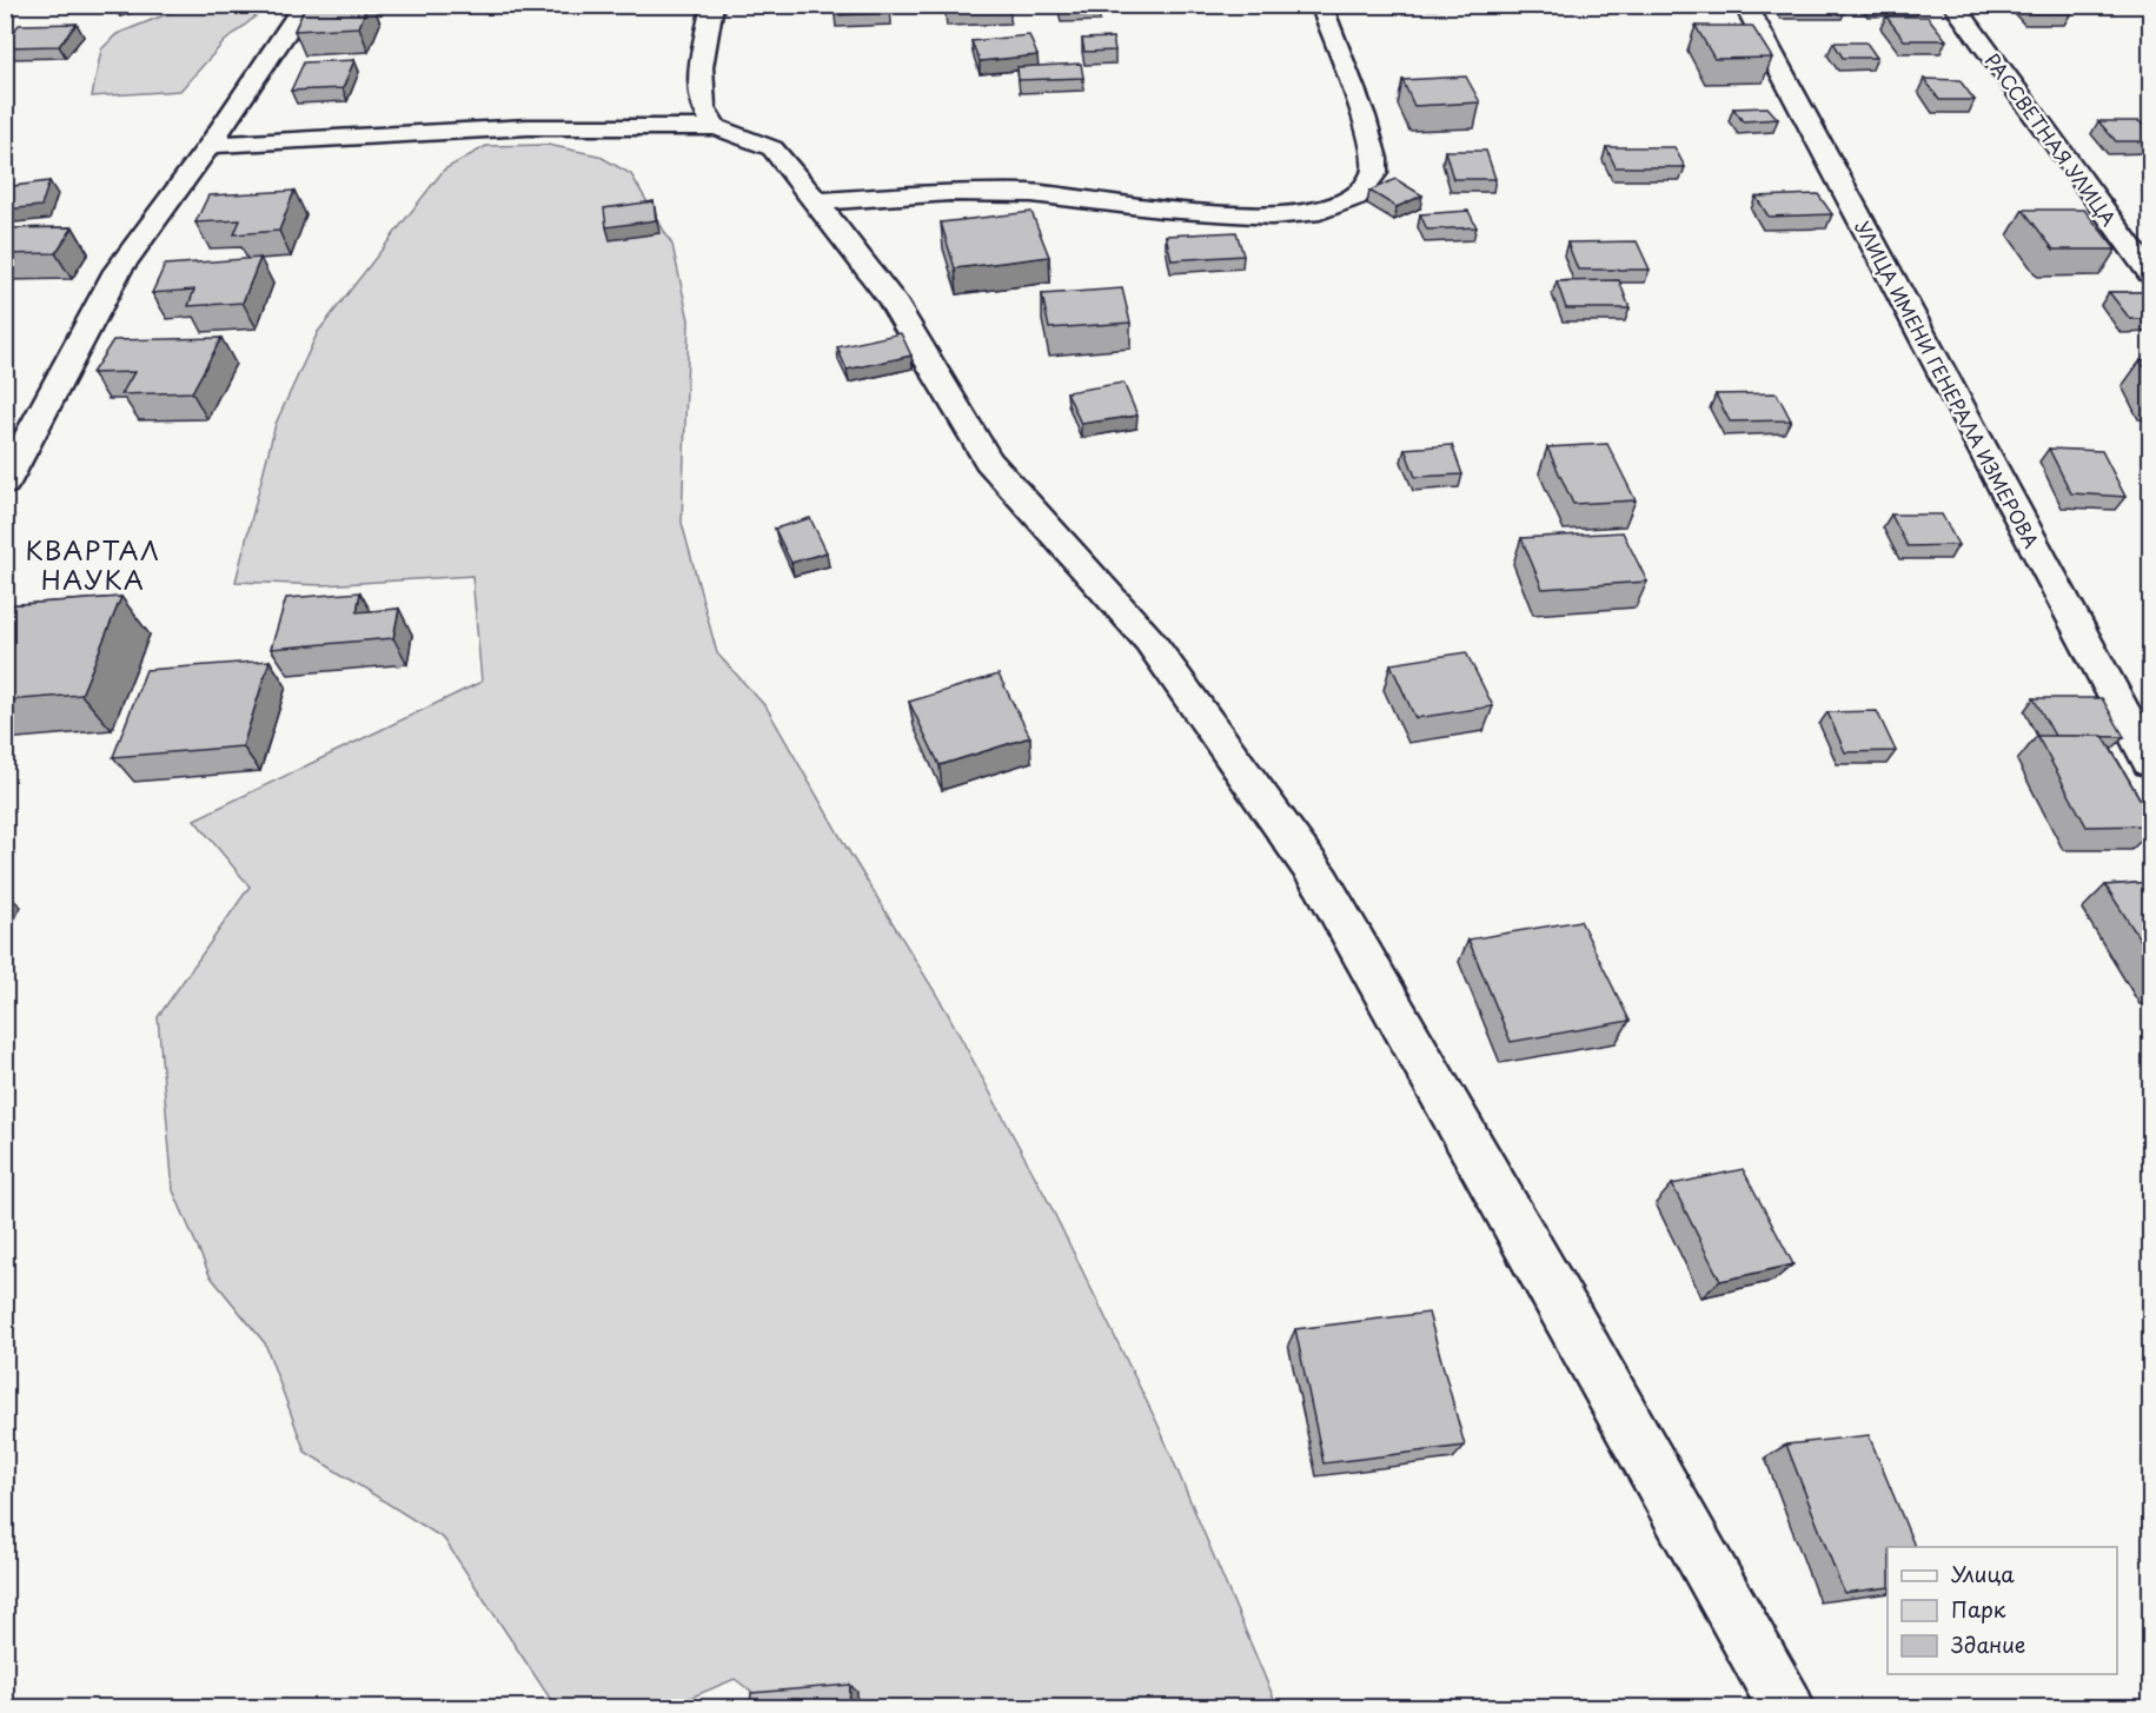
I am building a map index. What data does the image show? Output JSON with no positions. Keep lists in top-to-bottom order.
{
  "streets": {
    "street": ["РАССВЕТНАЯ УЛИЦА", "УЛИЦА ИМЕНИ ГЕНЕРАЛА ИЗМЕРОВА"]
  },
  "districts": ["КВАРТАЛ НАУКА"],
  "legend": ["Улица", "Парк", "Здание"]
}
